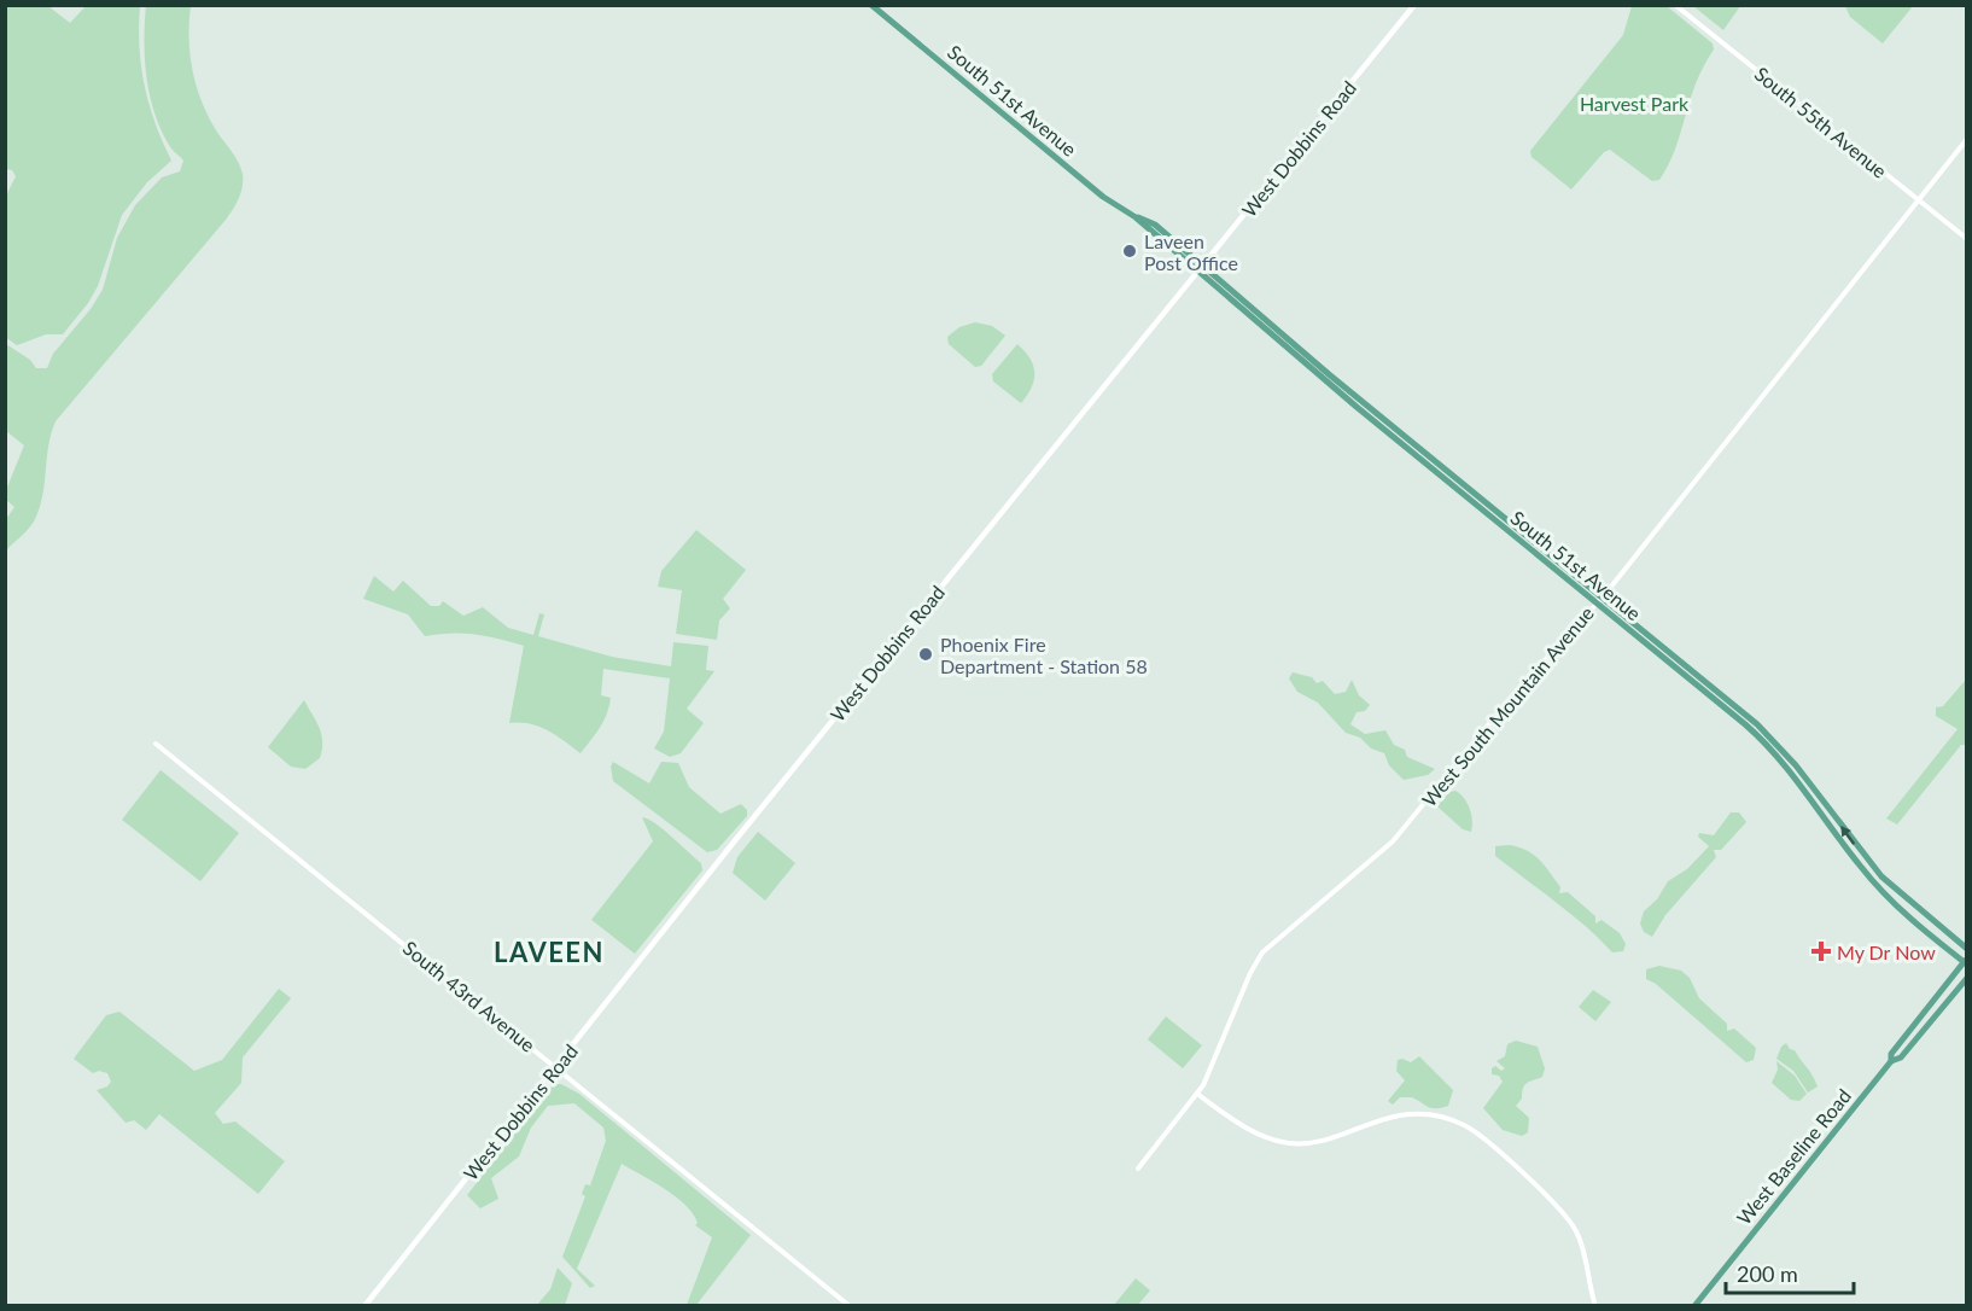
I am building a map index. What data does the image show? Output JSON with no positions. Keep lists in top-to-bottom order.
{
  "streets": {
    "main road": ["South 51st Avenue", "West Dobbins Road", "West Baseline Road"],
    "street": ["South 55th Avenue", "West South Mountain Avenue", "South 43rd Avenue"]
  },
  "crossings": [
    ["South 51st Avenue", "West Dobbins Road"],
    ["South 51st Avenue", "West South Mountain Avenue"],
    ["South 51st Avenue", "West Baseline Road"],
    ["South 55th Avenue", "West South Mountain Avenue"],
    ["West Dobbins Road", "South 43rd Avenue"]
  ],
  "districts": ["LAVEEN"],
  "parks": ["Harvest Park"],
  "places": {
    "other": ["Laveen Post Office", "Phoenix Fire Department - Station 58"],
    "health": ["My Dr Now"]
  },
  "scale_bar": "200 m"
}
